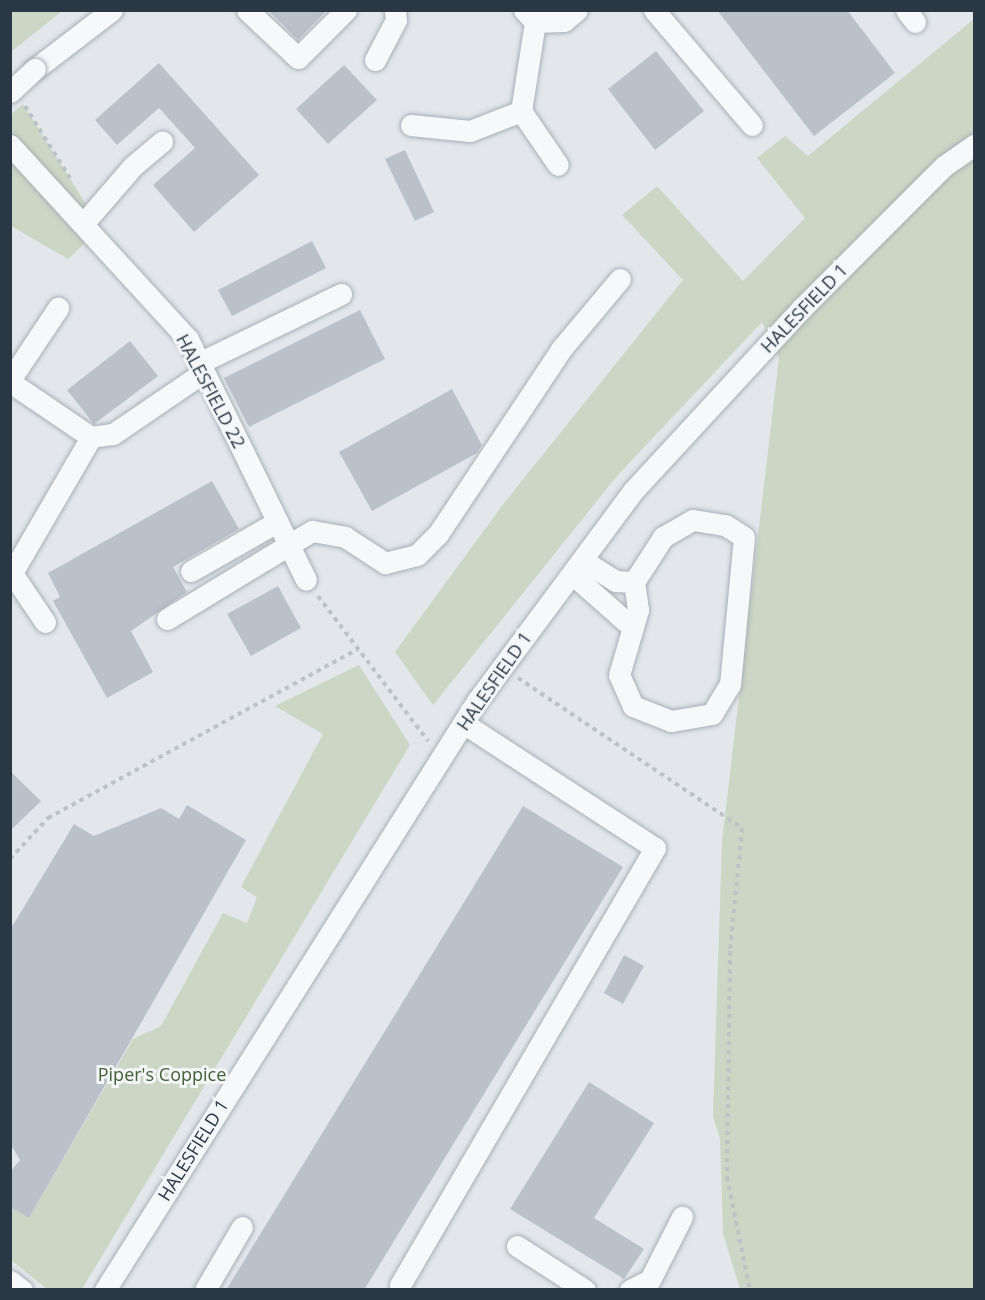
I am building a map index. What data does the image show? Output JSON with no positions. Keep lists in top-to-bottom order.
{
  "streets": {
    "street": ["HALESFIELD 1", "HALESFIELD 22"]
  },
  "parks": ["Piper's Coppice"]
}
